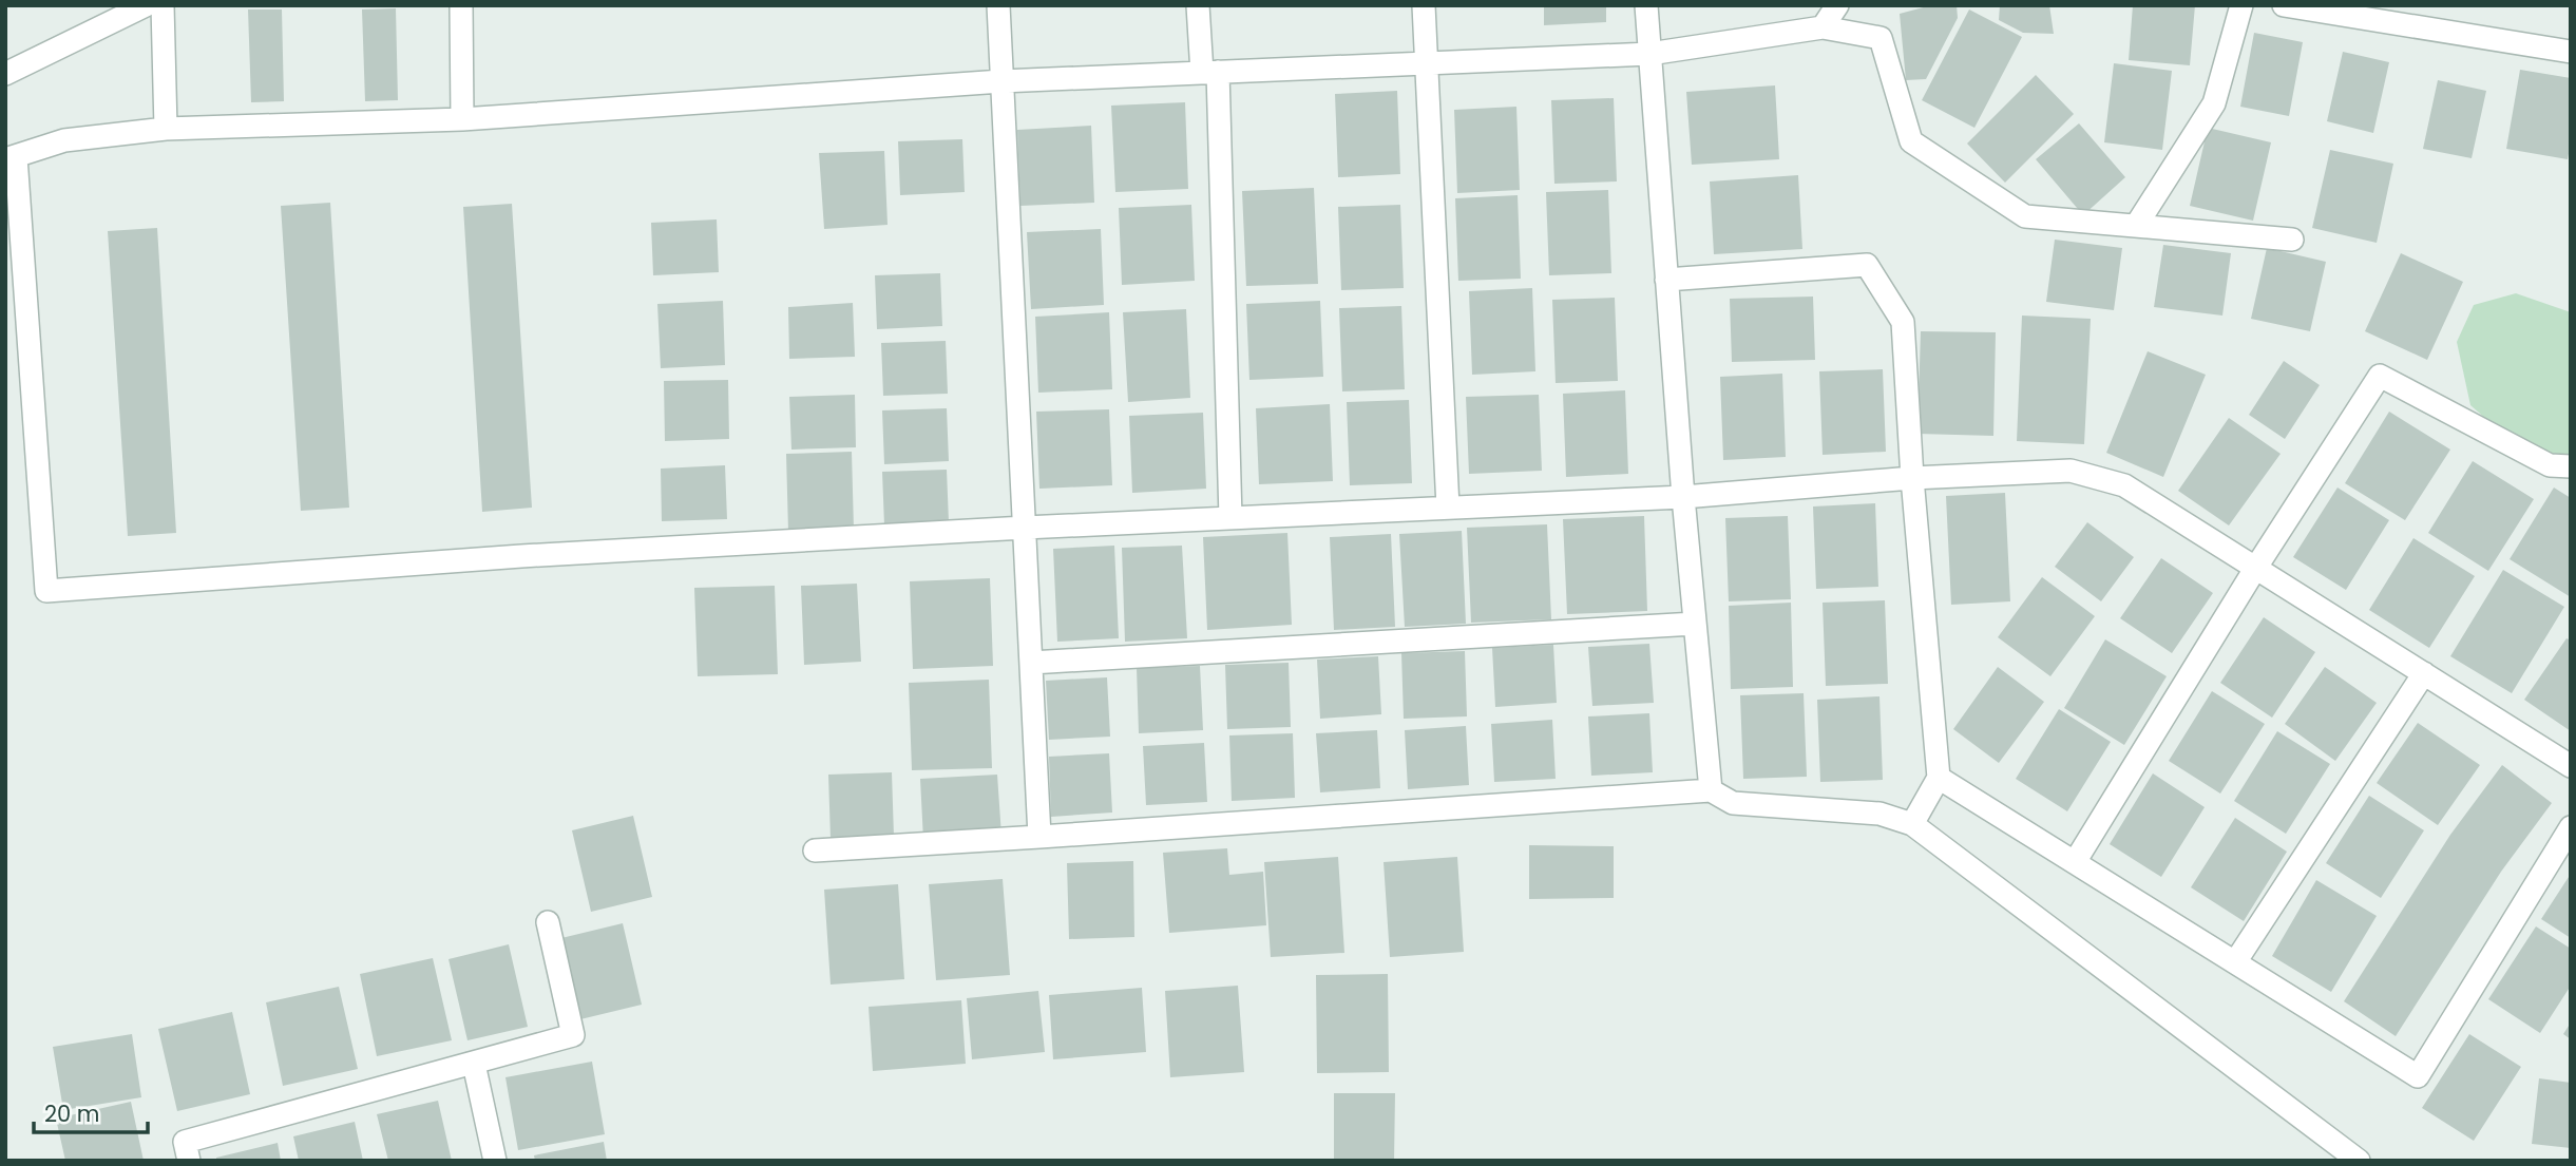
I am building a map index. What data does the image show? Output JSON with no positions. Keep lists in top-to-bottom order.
{
  "scale_bar": "20 m"
}
